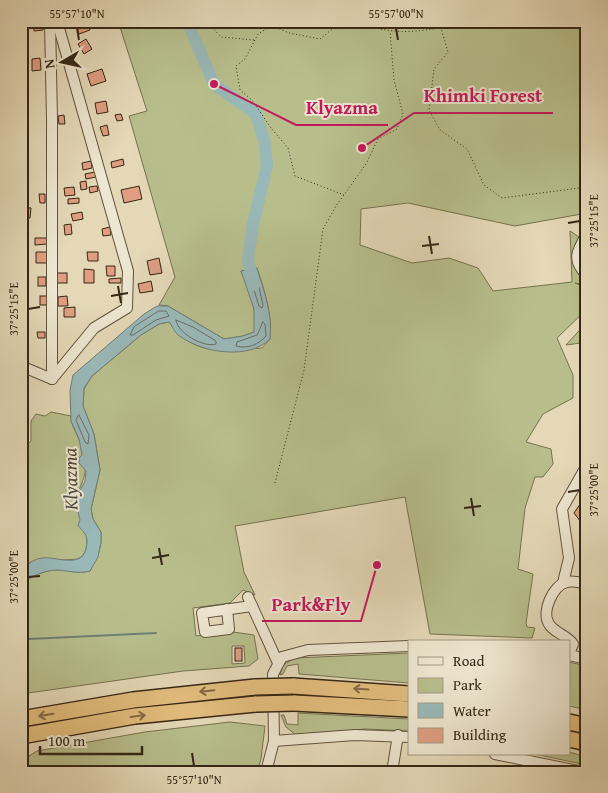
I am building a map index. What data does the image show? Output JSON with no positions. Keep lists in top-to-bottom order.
{
  "water": ["Klyazma"],
  "places": ["Klyazma", "Khimki Forest", "Park&Fly"],
  "legend": [
    "Road",
    "Park",
    "Water",
    "Building"
  ],
  "scale_bar": "100 m",
  "north": "left",
  "coordinates": [
    "55°57'10\"N",
    "55°57'00\"N",
    "37°25'15\"E",
    "37°25'00\"E"
  ]
}
